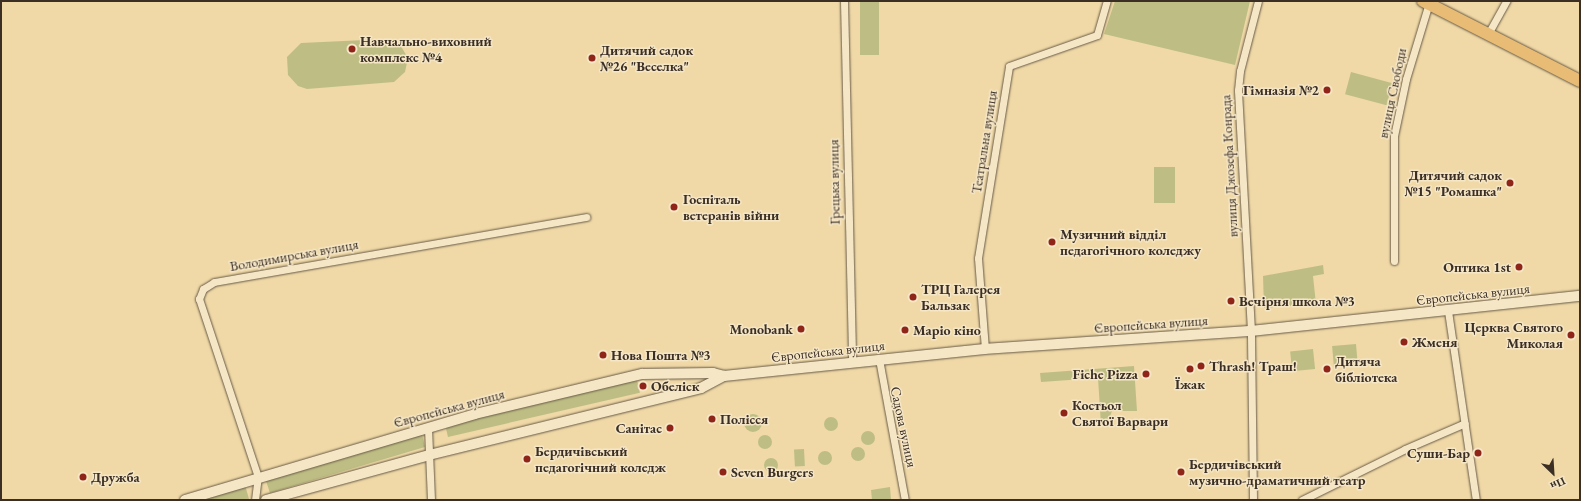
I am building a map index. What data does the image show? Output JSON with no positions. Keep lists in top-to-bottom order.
{
  "streets": {
    "street": [
      "вулиця Свободи",
      "Театральна вулиця",
      "вулиця Джозефа Конрада",
      "Грецька вулиця",
      "Володимирська вулиця",
      "Європейська вулиця",
      "Садова вулиця"
    ]
  },
  "crossings": [
    ["Театральна вулиця", "Європейська вулиця"],
    ["вулиця Джозефа Конрада", "Європейська вулиця"],
    ["Грецька вулиця", "Європейська вулиця"],
    ["Володимирська вулиця", "Європейська вулиця"],
    ["Європейська вулиця", "Садова вулиця"]
  ],
  "places": [
    "Навчально-виховний комплекс №4",
    "Дитячий садок №26 \"Веселка\"",
    "Гімназія №2",
    "Дитячий садок №15 \"Ромашка\"",
    "Госпіталь ветеранів війни",
    "Музичний відділ педагогічного коледжу",
    "Оптика 1st",
    "ТРЦ Галерея Бальзак",
    "Вечірня школа №3",
    "Monobank",
    "Маріо кіно",
    "Церква Святого Миколая",
    "Жменя",
    "Нова Пошта №3",
    "Thrash! Траш!",
    "Їжак",
    "Дитяча бібліотека",
    "Fiche Pizza",
    "Обеліск",
    "Костьол Святої Варвари",
    "Полісся",
    "Санітас",
    "Суши-Бар",
    "Бердичівський педагогічний коледж",
    "Seven Burgers",
    "Бердичівський музично-драматичний театр",
    "Дружба"
  ],
  "north": "bottom right"
}
